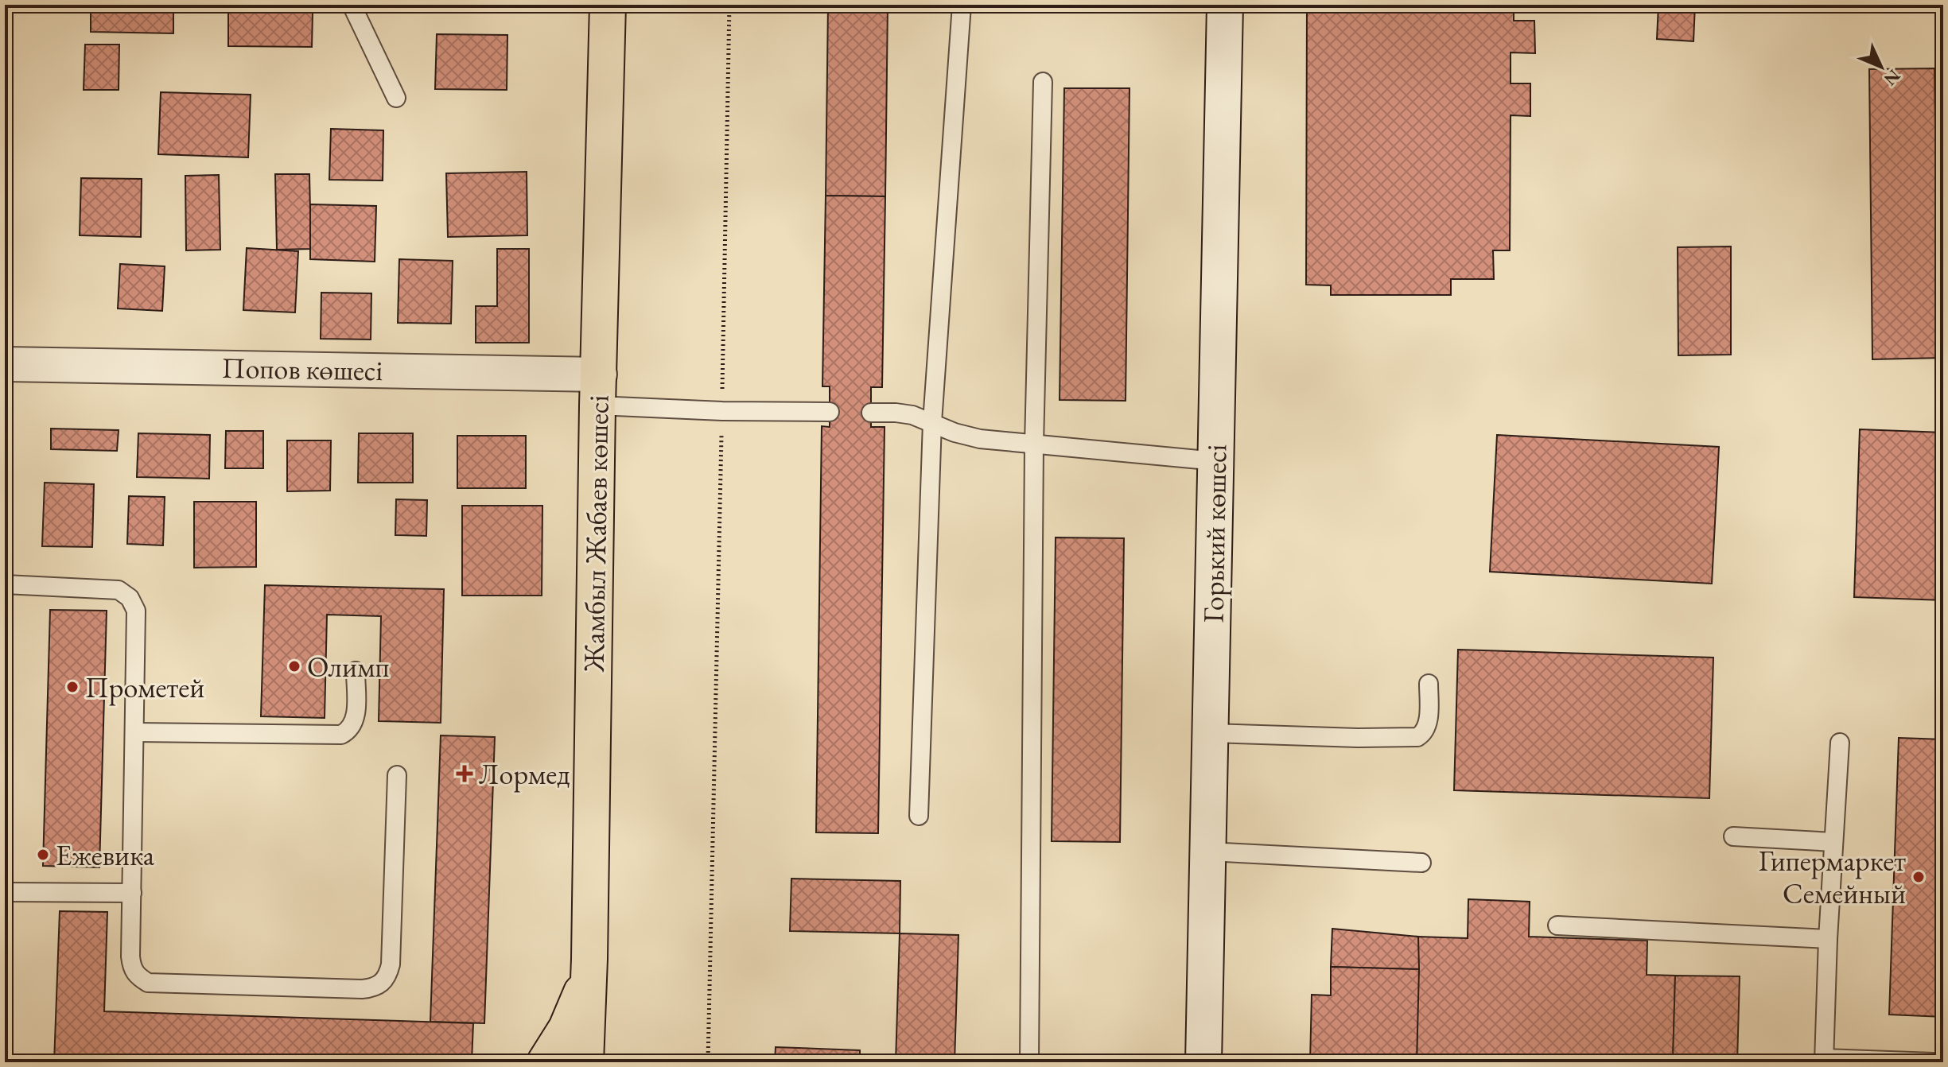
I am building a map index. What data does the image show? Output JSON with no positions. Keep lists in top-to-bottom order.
{
  "streets": {
    "main road": ["Жамбыл Жабаев көшесі", "Горький көшесі"],
    "street": ["Попов көшесі"]
  },
  "crossings": [
    ["Попов көшесі", "Жамбыл Жабаев көшесі"]
  ],
  "places": {
    "other": [
      "Олимп",
      "Прометей",
      "Ежевика",
      "Гипермаркет Семейный"
    ],
    "health": ["Лормед"]
  },
  "north": "bottom right"
}
